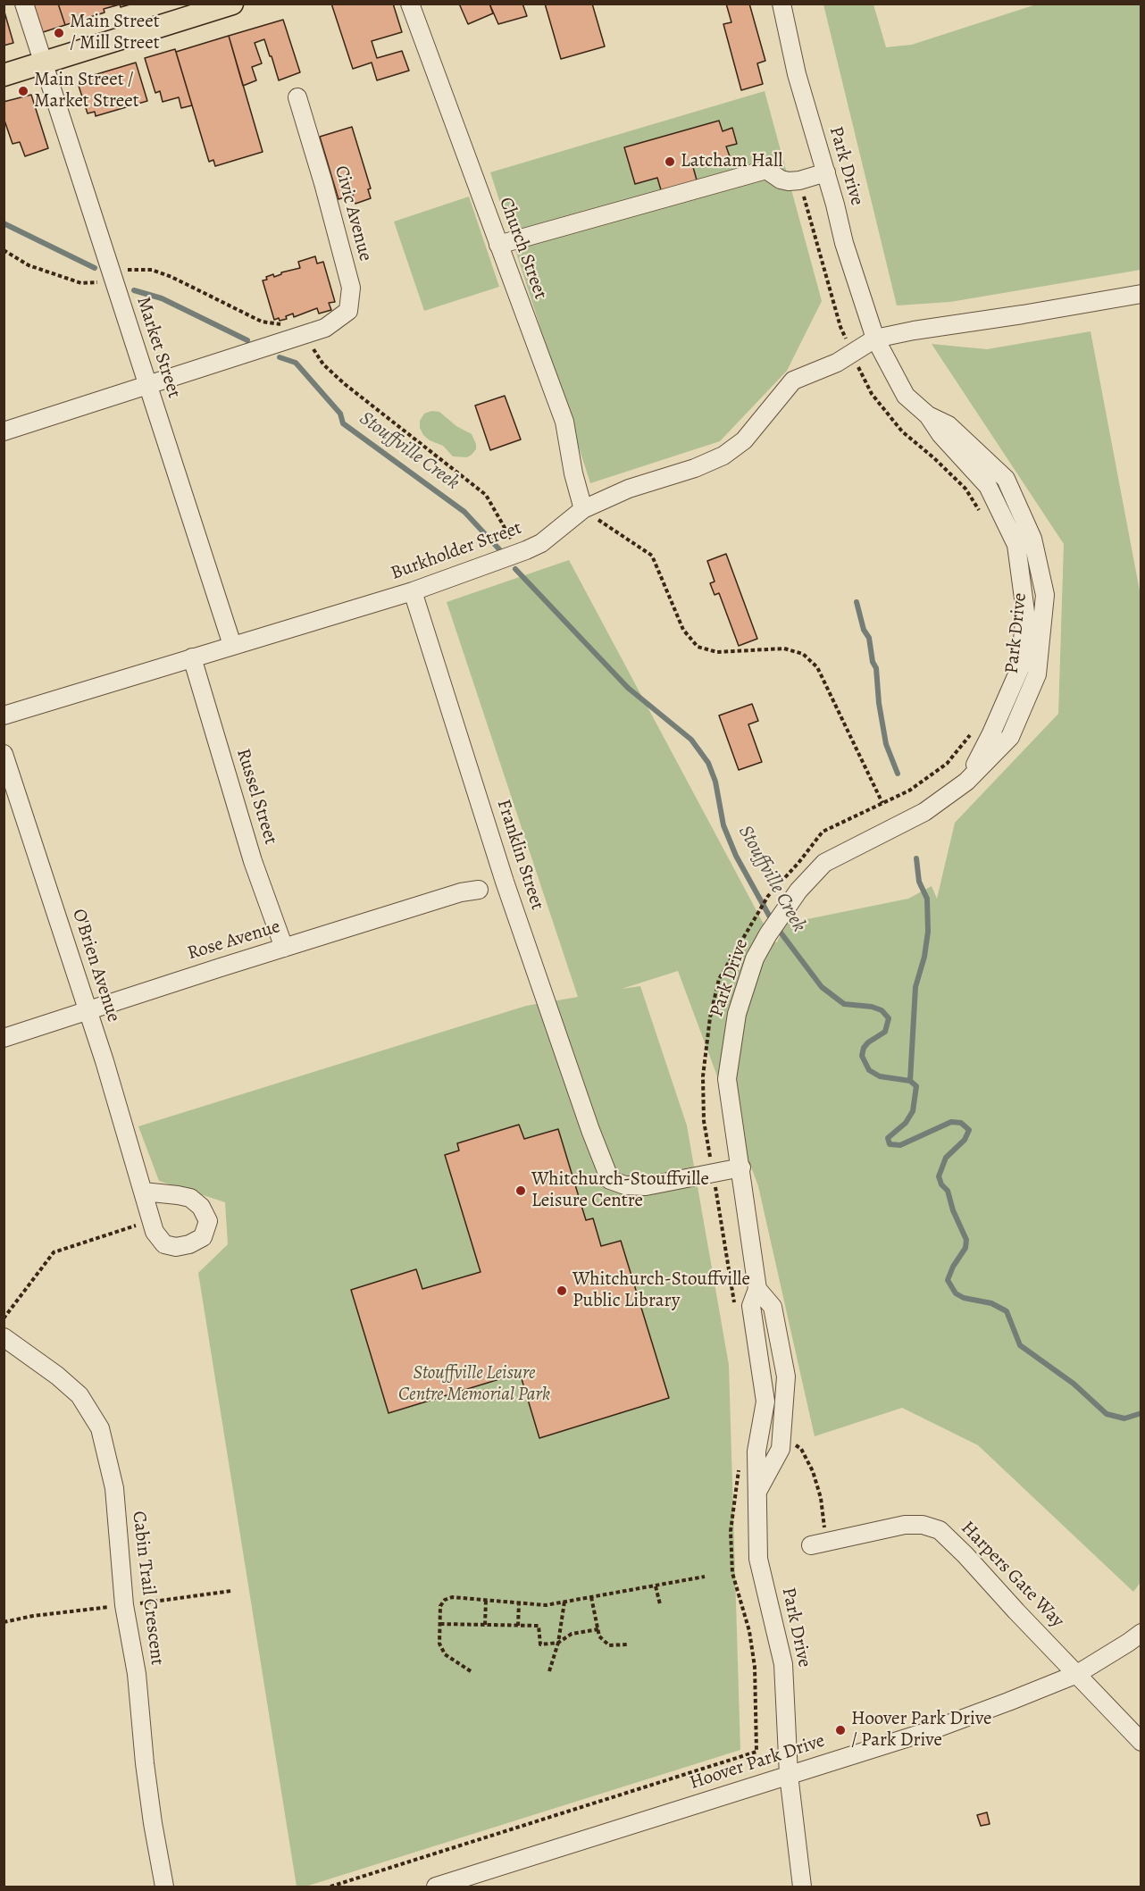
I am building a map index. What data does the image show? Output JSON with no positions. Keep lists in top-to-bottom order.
{
  "streets": {
    "street": [
      "Park Drive",
      "Civic Avenue",
      "Church Street",
      "Market Street",
      "Burkholder Street",
      "Russel Street",
      "Franklin Street",
      "Rose Avenue",
      "O'Brien Avenue",
      "Harpers Gate Way",
      "Cabin Trail Crescent",
      "Hoover Park Drive"
    ]
  },
  "crossings": [
    ["Park Drive", "Burkholder Street"],
    ["Park Drive", "Hoover Park Drive"],
    ["Civic Avenue", "Market Street"],
    ["Church Street", "Burkholder Street"],
    ["Market Street", "Burkholder Street"],
    ["Burkholder Street", "Russel Street"],
    ["Burkholder Street", "Franklin Street"],
    ["Russel Street", "Rose Avenue"],
    ["Rose Avenue", "O'Brien Avenue"],
    ["Harpers Gate Way", "Hoover Park Drive"]
  ],
  "water": ["Stouffville Creek"],
  "parks": ["Stouffville Leisure Centre Memorial Park"],
  "places": [
    "Main Street / Mill Street",
    "Main Street / Market Street",
    "Latcham Hall",
    "Whitchurch-Stouffville Leisure Centre",
    "Whitchurch-Stouffville Public Library",
    "Hoover Park Drive / Park Drive"
  ]
}
